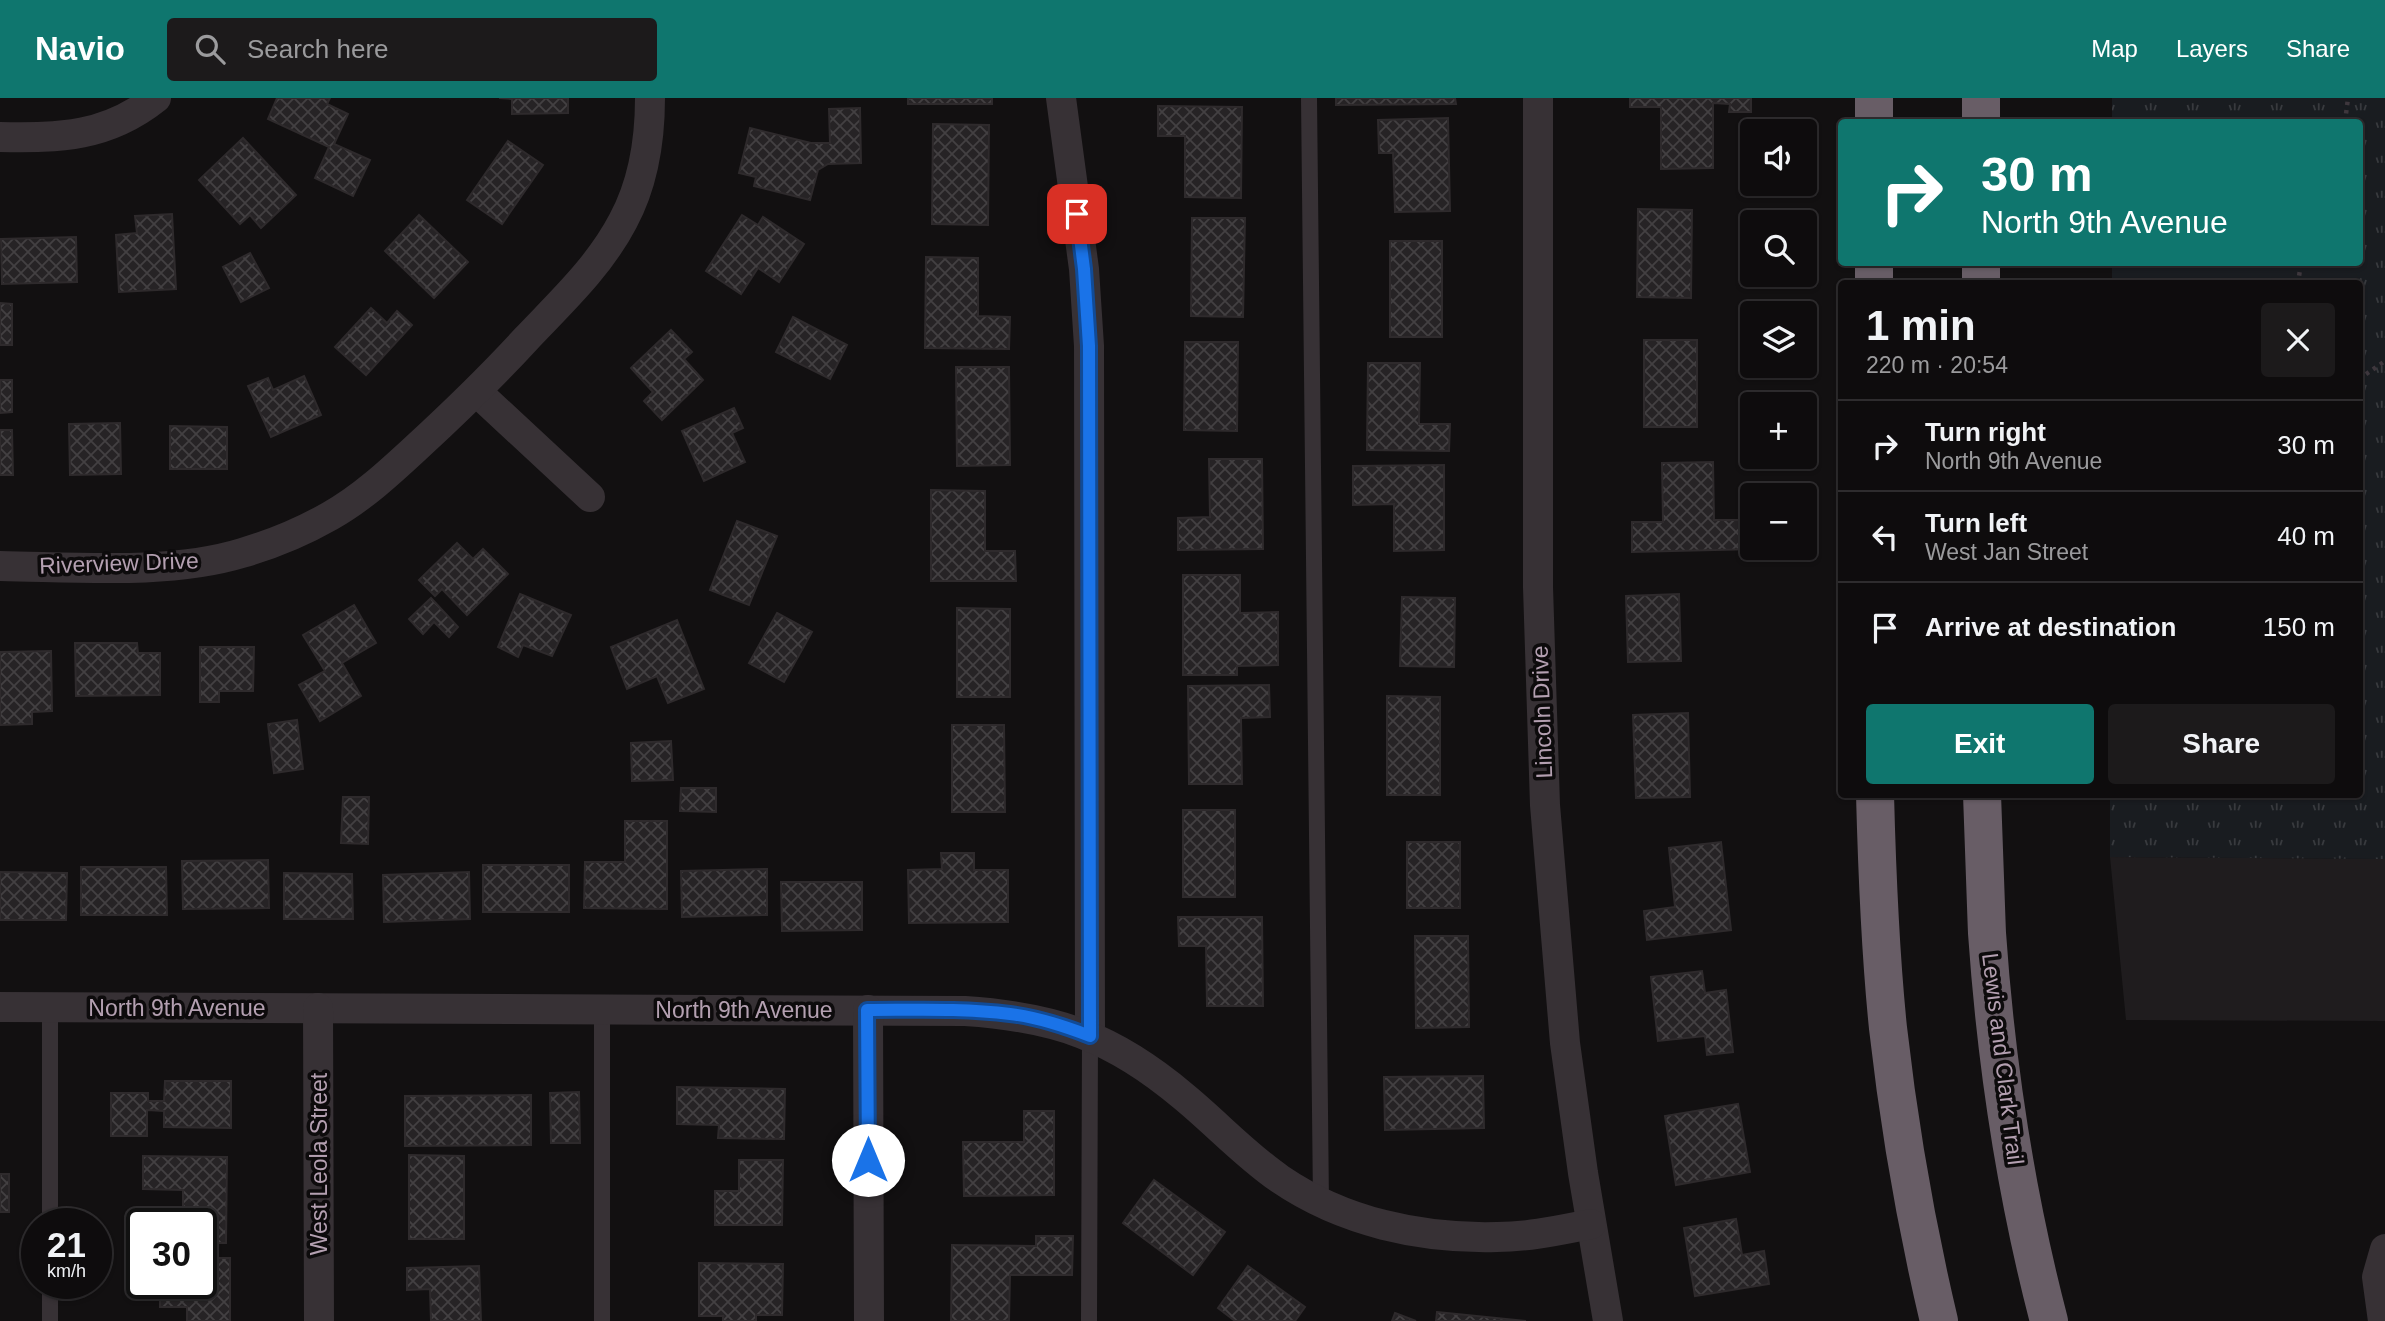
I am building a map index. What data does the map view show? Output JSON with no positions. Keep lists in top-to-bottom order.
{
  "streets": {
    "highway": ["Lewis and Clark Trail"],
    "street": [
      "Riverview Drive",
      "Lincoln Drive",
      "North 9th Avenue",
      "West Leola Street"
    ]
  },
  "crossings": [
    ["Lincoln Drive", "North 9th Avenue"],
    ["North 9th Avenue", "West Leola Street"]
  ],
  "page": {
    "header": "Navio",
    "search": "Search here",
    "nav": ["Map", "Layers", "Share"],
    "map_buttons": ["+", "−"],
    "turn": ["30 m", "North 9th Avenue"],
    "heading": ["1 min", "220 m · 20:54"],
    "list": [
      {
        "name": "Turn right",
        "note": "North 9th Avenue",
        "value": "30 m"
      },
      {
        "name": "Turn left",
        "note": "West Jan Street",
        "value": "40 m"
      },
      {
        "name": "Arrive at destination",
        "value": "150 m"
      }
    ],
    "buttons": ["Exit", "Share"],
    "speed": "21 km/h",
    "limit": "30"
  }
}
